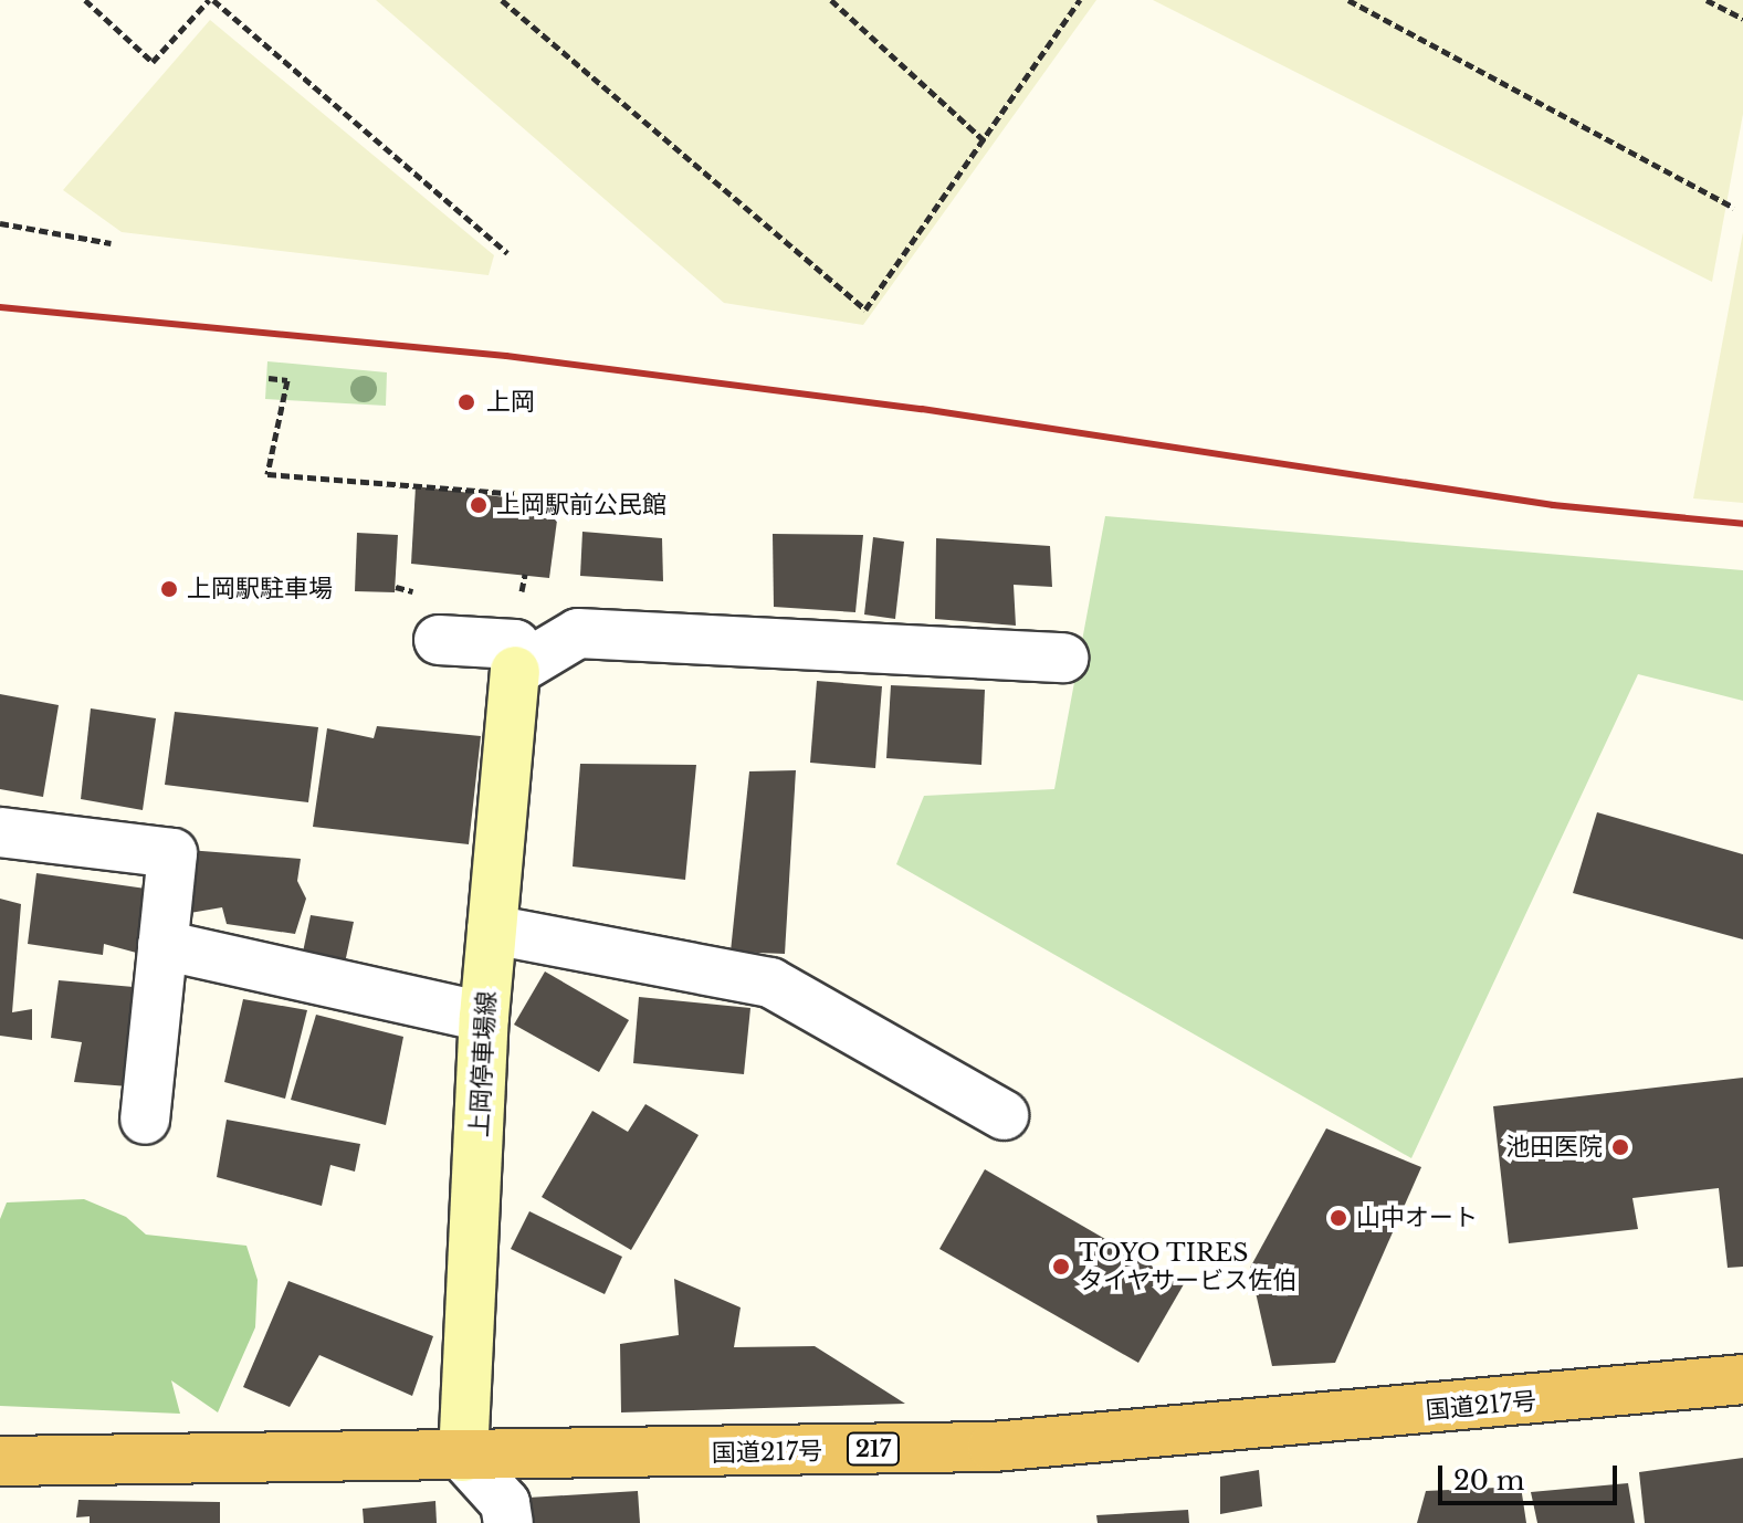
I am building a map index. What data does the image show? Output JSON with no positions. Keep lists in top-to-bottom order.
{
  "streets": {
    "highway": ["国道217号", "217"],
    "main road": ["上岡停車場線"]
  },
  "crossings": [
    ["上岡停車場線", "国道217号"]
  ],
  "places": [
    "上岡",
    "上岡駅前公民館",
    "上岡駅駐車場",
    "池田医院",
    "山中オート",
    "TOYO TIRES タイヤサービス佐伯"
  ],
  "scale_bar": "20 m"
}
